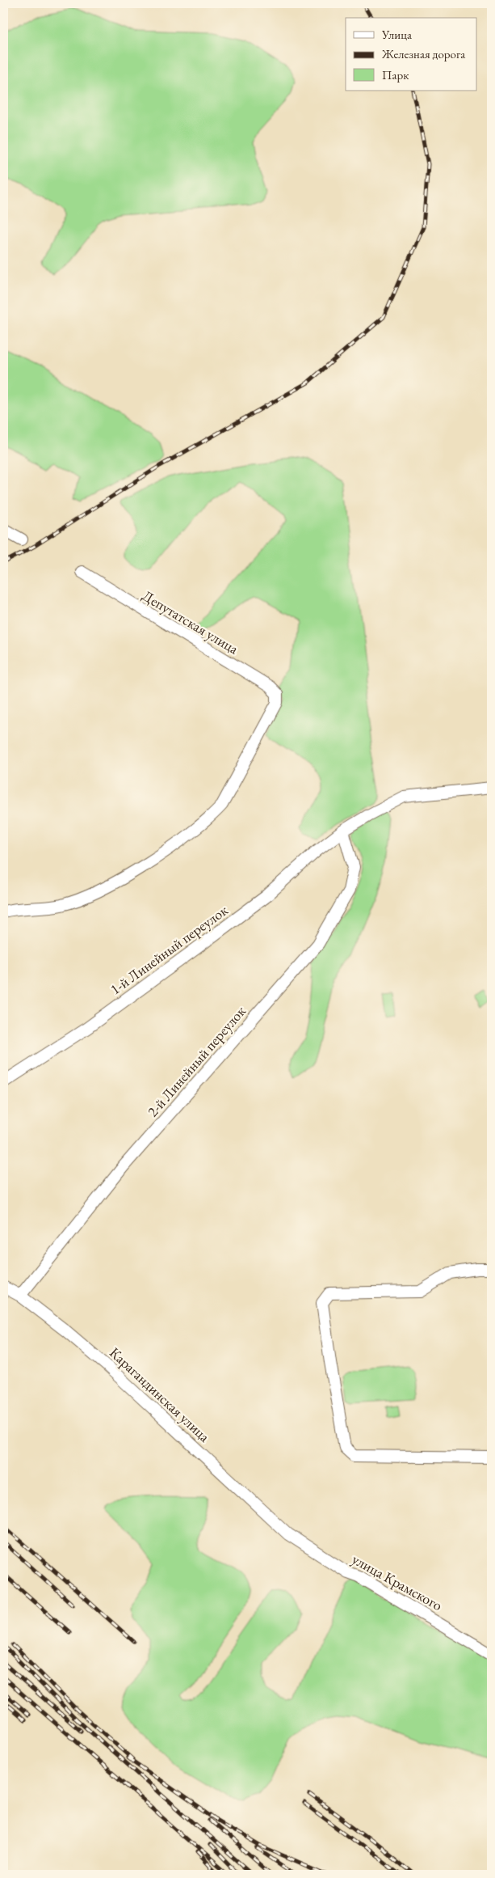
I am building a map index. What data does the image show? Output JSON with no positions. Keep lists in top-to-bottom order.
{
  "streets": {
    "street": [
      "Депутатская улица",
      "1-й Линейный переулок",
      "2-й Линейный переулок",
      "Карагандинская улица",
      "улица Крамского"
    ]
  },
  "crossings": [
    ["1-й Линейный переулок", "2-й Линейный переулок"],
    ["2-й Линейный переулок", "Карагандинская улица"],
    ["Карагандинская улица", "улица Крамского"]
  ],
  "legend": ["Улица", "Железная дорога", "Парк"]
}
